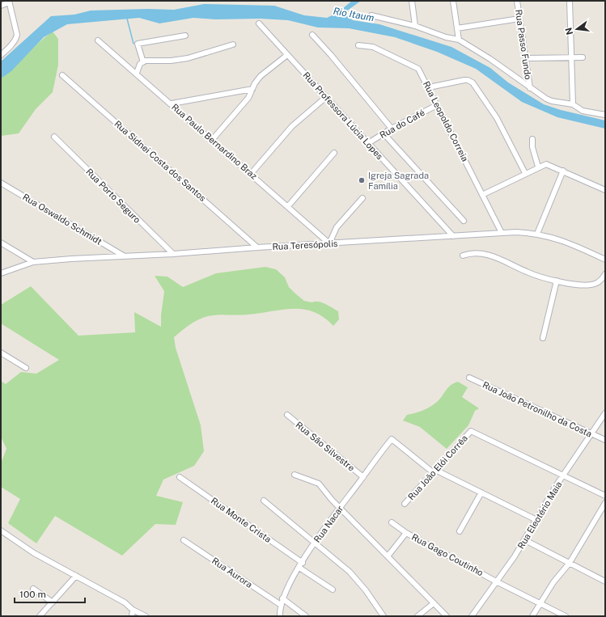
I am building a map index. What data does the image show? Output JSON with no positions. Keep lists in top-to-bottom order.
{
  "streets": {
    "street": [
      "Rua Passo Fundo",
      "Rua Professora Lúcia Lopes",
      "Rua Leopoldo Correia",
      "Rua do Café",
      "Rua Paulo Bernardino Braz",
      "Rua Sidnei Costa dos Santos",
      "Rua Porto Seguro",
      "Rua Oswaldo Schmidt",
      "Rua Teresópolis",
      "Rua João Petronilho da Costa",
      "Rua São Silvestre",
      "Rua João Elói Corrêa",
      "Rua Eleotério Maia",
      "Rua Monte Crista",
      "Rua Nacar",
      "Rua Gago Coutinho",
      "Rua Aurora"
    ]
  },
  "crossings": [
    ["Rua Professora Lúcia Lopes", "Rua do Café"],
    ["Rua Professora Lúcia Lopes", "Rua Teresópolis"],
    ["Rua Leopoldo Correia", "Rua do Café"],
    ["Rua Leopoldo Correia", "Rua Teresópolis"],
    ["Rua Paulo Bernardino Braz", "Rua Teresópolis"],
    ["Rua Sidnei Costa dos Santos", "Rua Teresópolis"],
    ["Rua Porto Seguro", "Rua Teresópolis"],
    ["Rua Oswaldo Schmidt", "Rua Teresópolis"],
    ["Rua João Petronilho da Costa", "Rua Eleotério Maia"],
    ["Rua São Silvestre", "Rua Nacar"],
    ["Rua João Elói Corrêa", "Rua Eleotério Maia"],
    ["Rua João Elói Corrêa", "Rua Nacar"],
    ["Rua Eleotério Maia", "Rua Gago Coutinho"],
    ["Rua Monte Crista", "Rua Nacar"],
    ["Rua Nacar", "Rua Aurora"]
  ],
  "water": ["Rio Itaum"],
  "places": ["Igreja Sagrada Família"],
  "scale_bar": "100 m",
  "north": "left"
}
